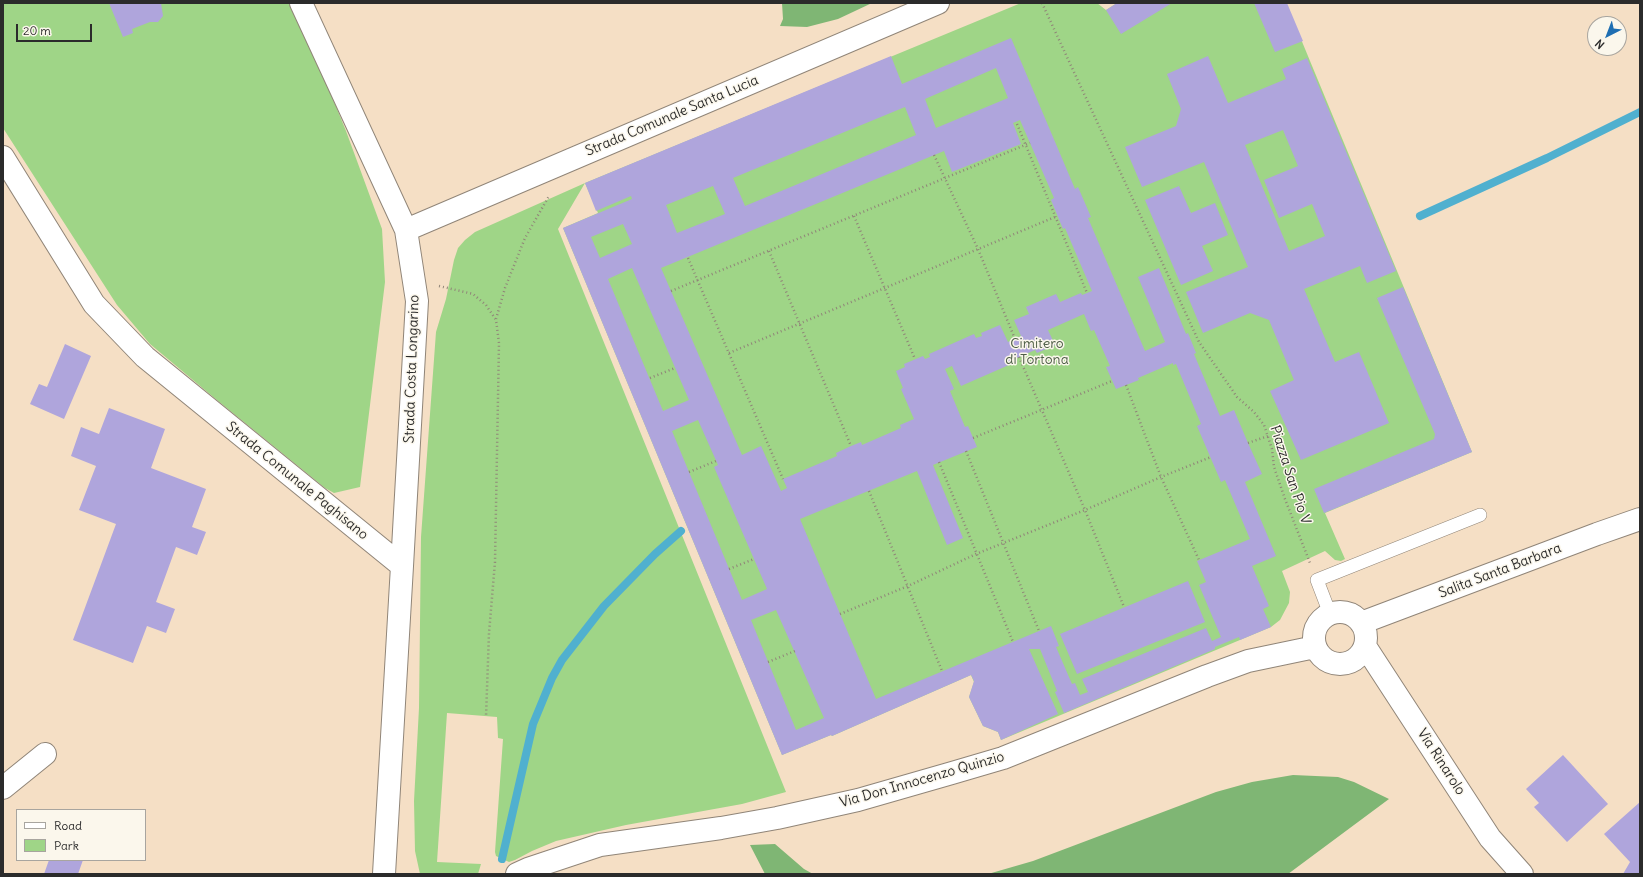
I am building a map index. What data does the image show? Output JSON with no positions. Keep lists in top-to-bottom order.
{
  "streets": {
    "street": [
      "Strada Comunale Santa Lucia",
      "Strada Costa Longarino",
      "Strada Comunale Paghisano",
      "Salita Santa Barbara",
      "Via Rinarolo",
      "Via Don Innocenzo Quinzio"
    ],
    "path": ["Piazza San Pio V"]
  },
  "crossings": [
    ["Strada Comunale Santa Lucia", "Strada Costa Longarino"],
    ["Strada Costa Longarino", "Strada Comunale Paghisano"],
    ["Salita Santa Barbara", "Via Rinarolo"],
    ["Salita Santa Barbara", "Via Don Innocenzo Quinzio"],
    ["Via Rinarolo", "Via Don Innocenzo Quinzio"]
  ],
  "parks": ["Cimitero di Tortona"],
  "legend": ["Road", "Park"],
  "scale_bar": "20 m",
  "north": "bottom left"
}
